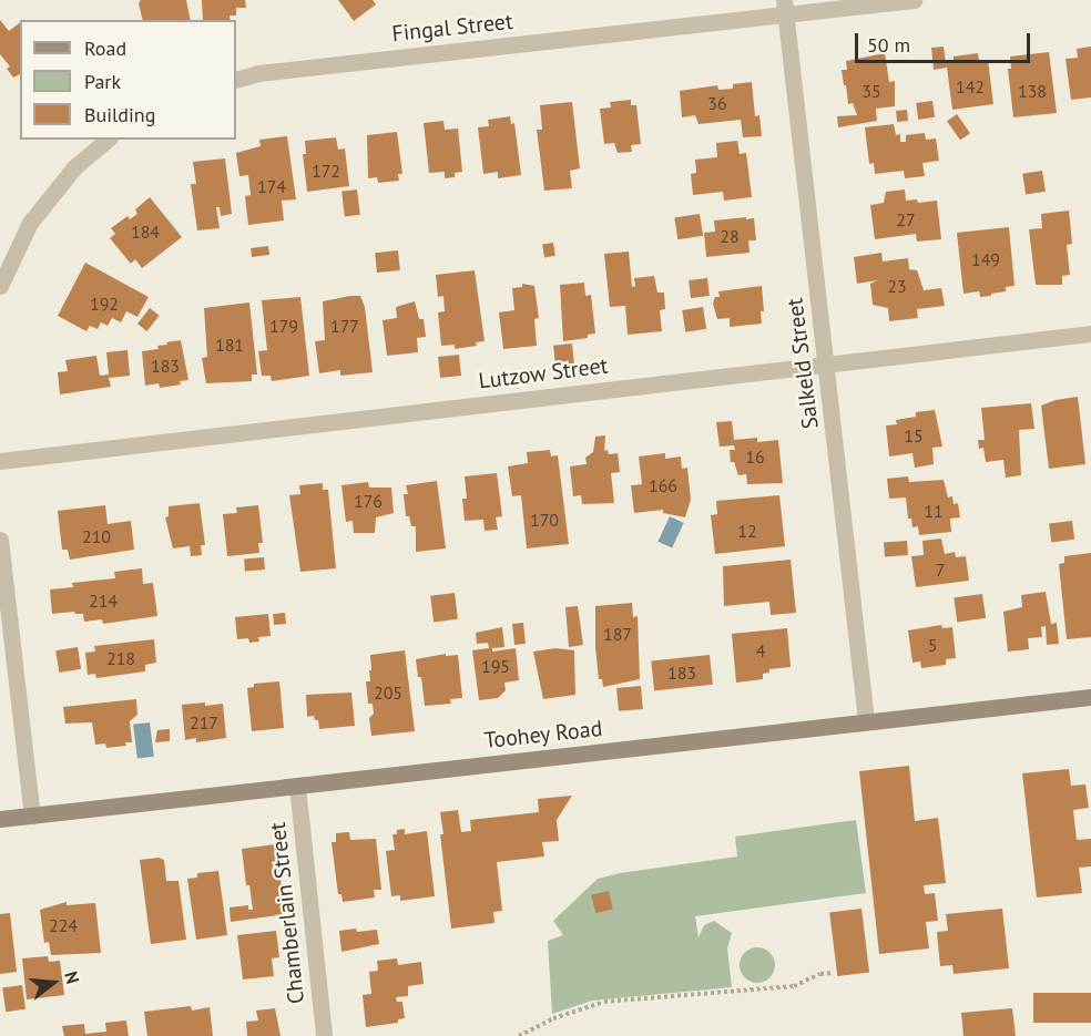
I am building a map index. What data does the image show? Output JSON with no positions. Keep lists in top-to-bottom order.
{
  "streets": {
    "main road": ["Toohey Road"],
    "street": [
      "Fingal Street",
      "Salkeld Street",
      "Lutzow Street",
      "Chamberlain Street"
    ]
  },
  "crossings": [
    ["Fingal Street", "Salkeld Street"],
    ["Salkeld Street", "Lutzow Street"],
    ["Salkeld Street", "Toohey Road"],
    ["Toohey Road", "Chamberlain Street"]
  ],
  "house_numbers": [
    "142",
    "35",
    "138",
    "36",
    "172",
    "174",
    "27",
    "184",
    "28",
    "149",
    "23",
    "192",
    "179",
    "177",
    "181",
    "183",
    "15",
    "16",
    "166",
    "176",
    "11",
    "170",
    "12",
    "210",
    "7",
    "214",
    "187",
    "5",
    "4",
    "218",
    "195",
    "183",
    "205",
    "217",
    "224"
  ],
  "legend": ["Road", "Park", "Building"],
  "scale_bar": "50 m",
  "north": "right"
}
